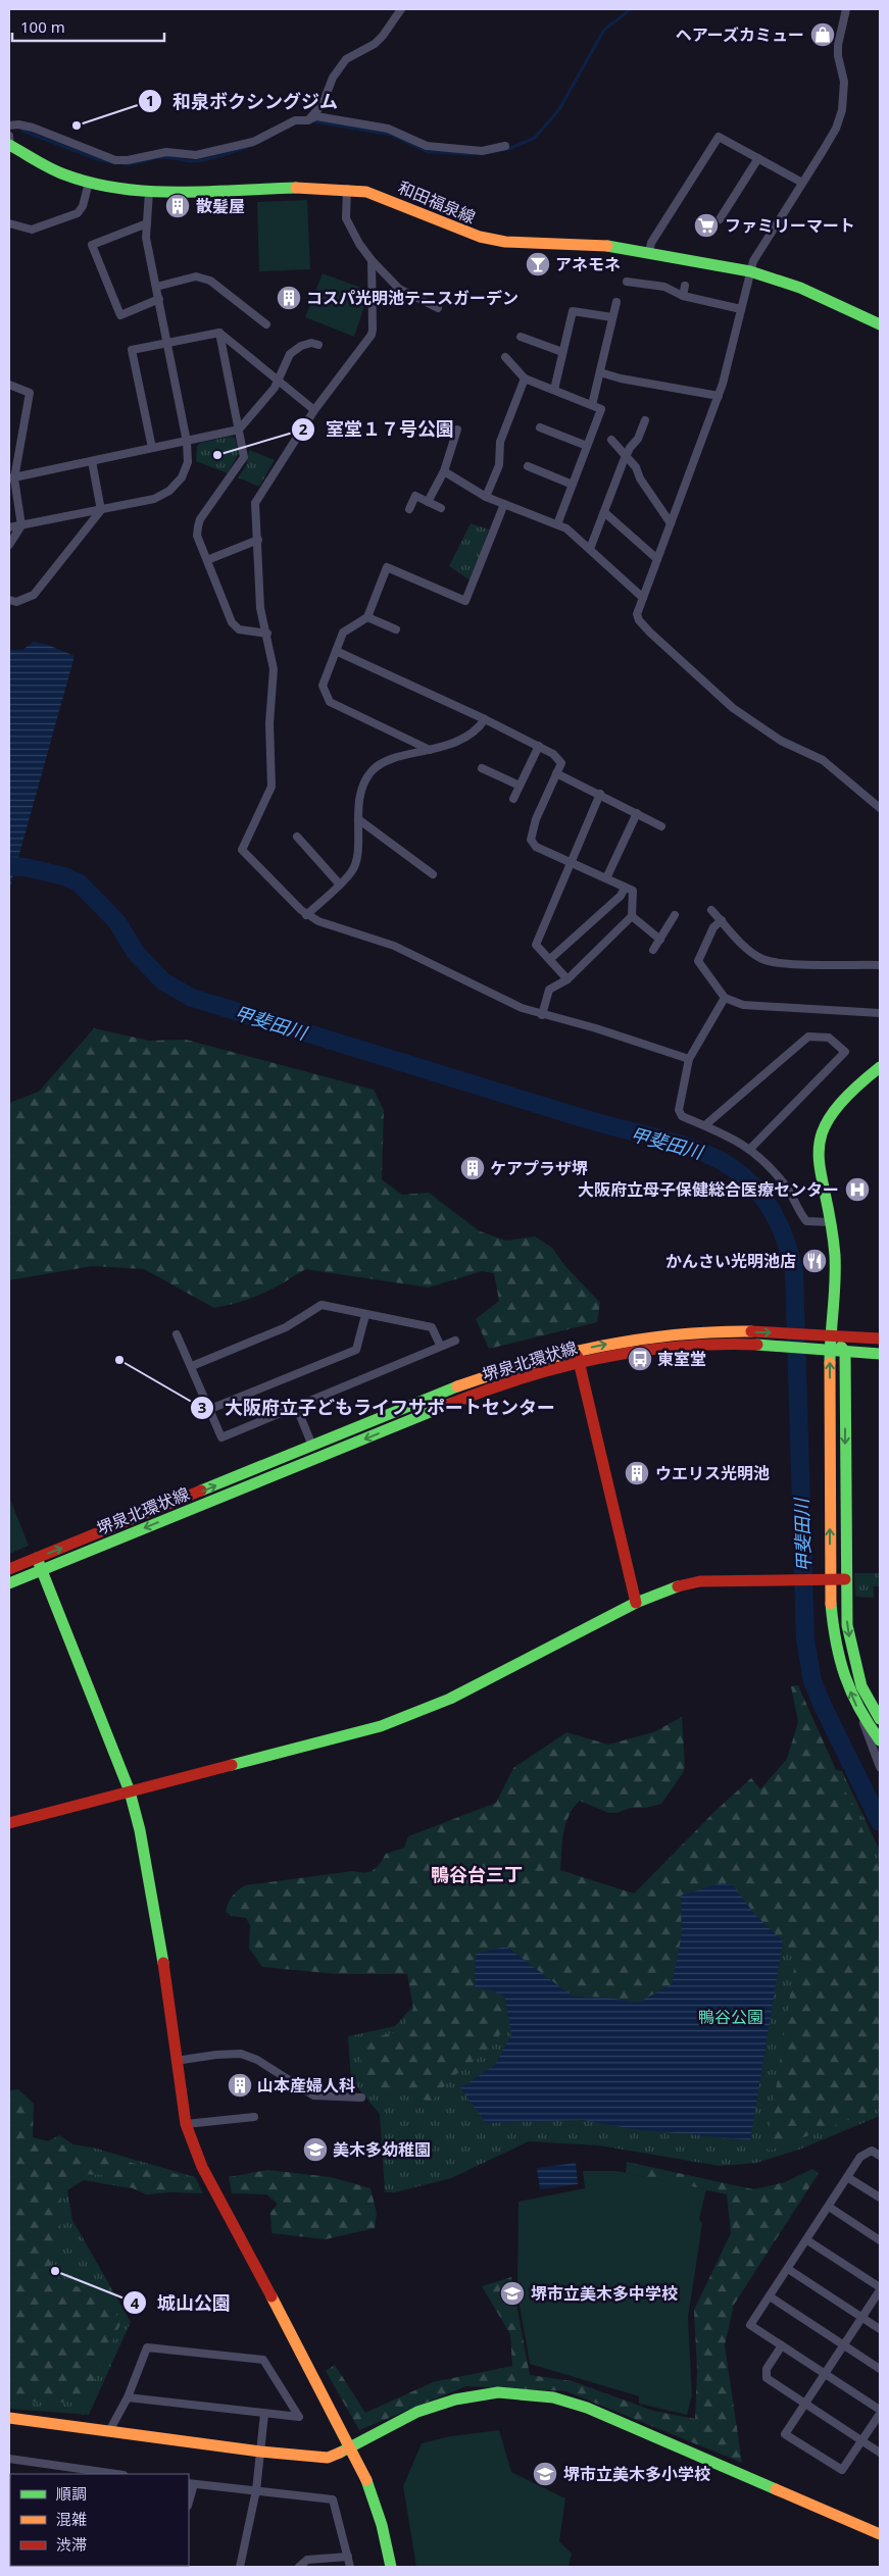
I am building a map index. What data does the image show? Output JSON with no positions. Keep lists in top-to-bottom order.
{
  "streets": {
    "street": ["和田福泉線", "堺泉北環状線"]
  },
  "districts": ["鴨谷台三丁"],
  "water": ["甲斐田川"],
  "parks": ["鴨谷公園"],
  "places": {
    "shop": ["ヘアーズカミュー"],
    "other": [
      "和泉ボクシングジム",
      "室堂１７号公園",
      "大阪府立子どもライフサポートセンター",
      "城山公園"
    ],
    "building": [
      "散髪屋",
      "コスパ光明池テニスガーデン",
      "ケアプラザ堺",
      "ウエリス光明池",
      "山本産婦人科"
    ],
    "supermarket": ["ファミリーマート"],
    "bar": ["アネモネ"],
    "hospital": ["大阪府立母子保健総合医療センター"],
    "restaurant": ["かんさい光明池店"],
    "bus stop": ["東室堂"],
    "school or university": ["美木多幼稚園", "堺市立美木多中学校", "堺市立美木多小学校"]
  },
  "legend": ["順調", "混雑", "渋滞"],
  "scale_bar": "100 m"
}
